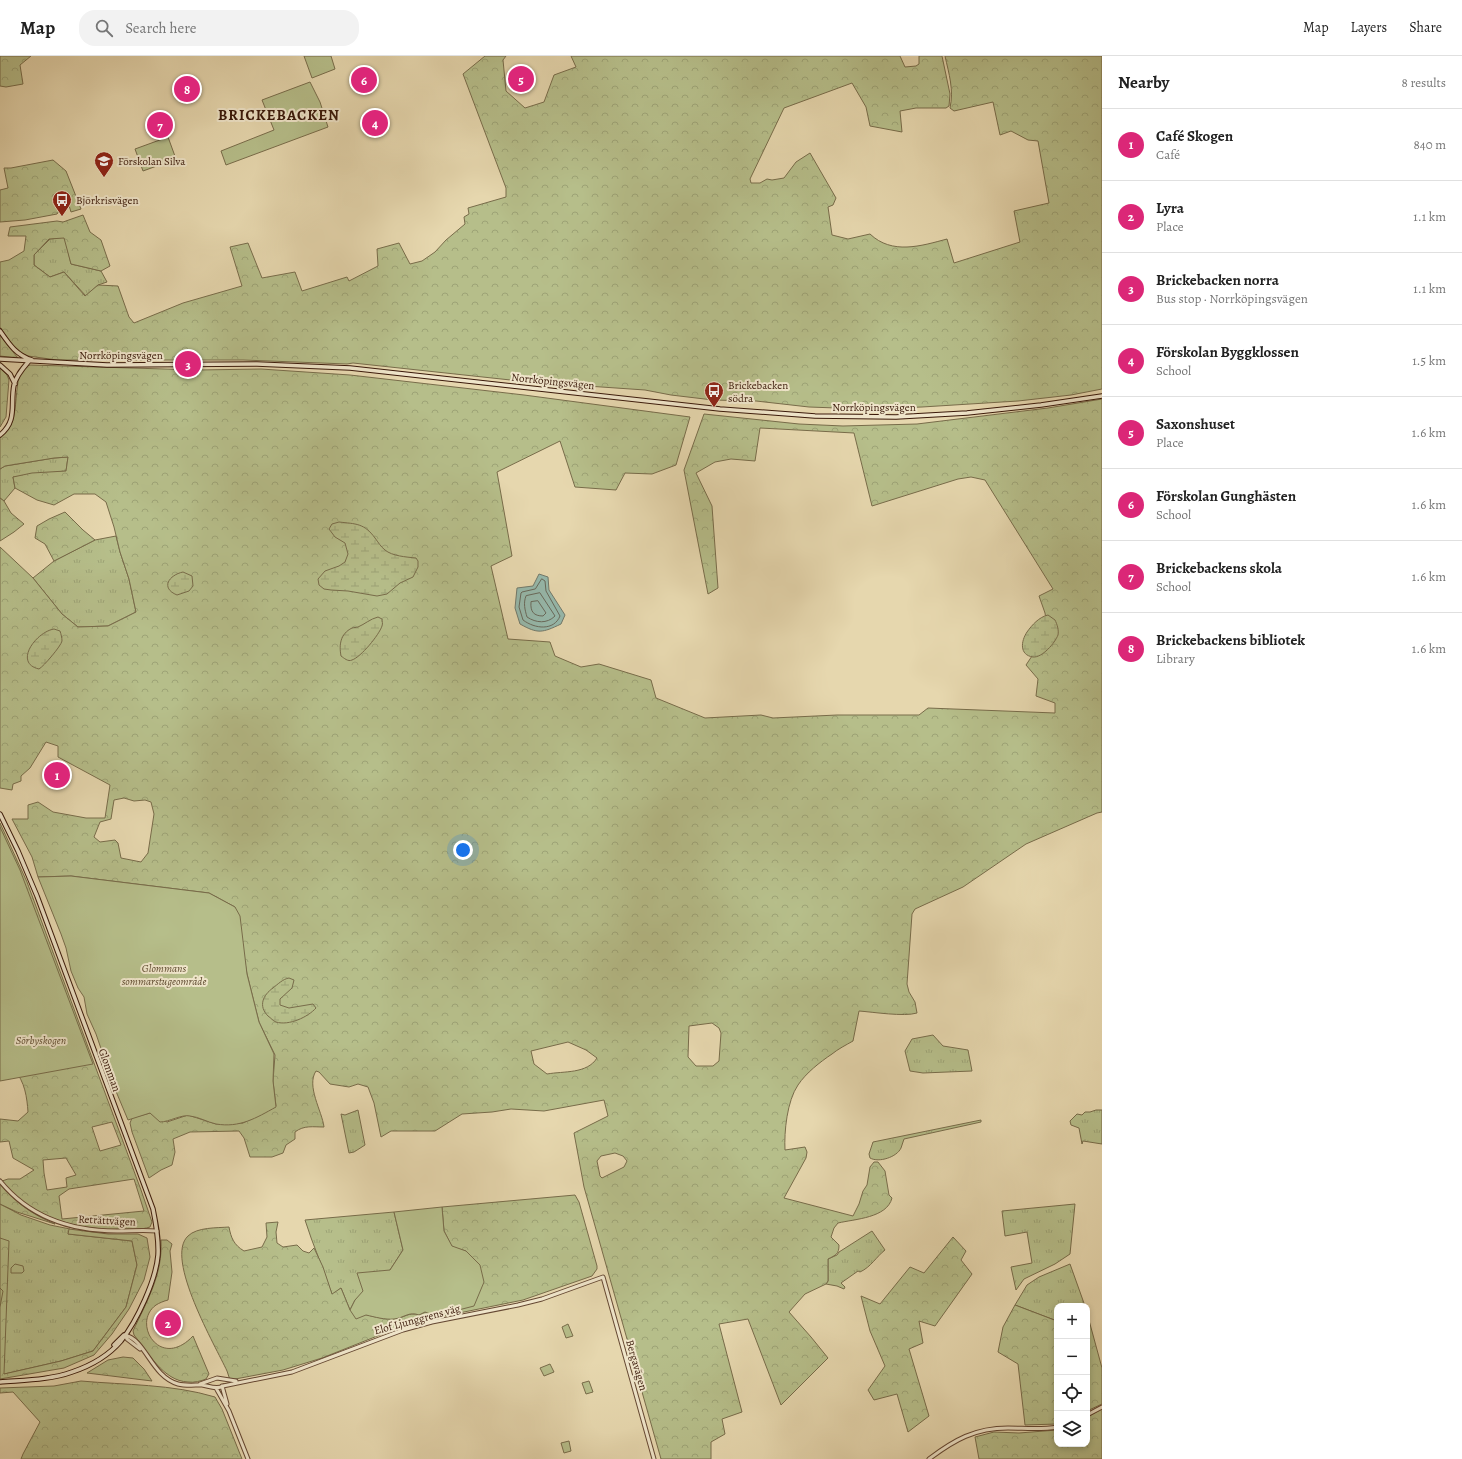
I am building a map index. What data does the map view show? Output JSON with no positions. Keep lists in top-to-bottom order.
{
  "streets": {
    "main road": ["Norrköpingsvägen", "Glomman"],
    "street": ["Reträttvägen", "Elof Ljunggrens väg", "Bergavägen"]
  },
  "crossings": [
    ["Glomman", "Reträttvägen"],
    ["Elof Ljunggrens väg", "Bergavägen"]
  ],
  "districts": ["BRICKEBACKEN"],
  "parks": ["Glommans sommarstugeområde", "Sörbyskogen"],
  "places": {
    "school or university": ["Förskolan Silva"],
    "bus stop": ["Björkrisvägen", "Brickebacken södra"]
  },
  "page": {
    "header": "Map",
    "search": "Search here",
    "nav": ["Map", "Layers", "Share"],
    "heading": ["Nearby", "8 results"],
    "pins": [
      "5",
      "6",
      "8",
      "4",
      "7",
      "3",
      "1",
      "2"
    ],
    "list": [
      {
        "mark": "1",
        "name": "Café Skogen",
        "note": "Café",
        "value": "840 m"
      },
      {
        "mark": "2",
        "name": "Lyra",
        "note": "Place",
        "value": "1.1 km"
      },
      {
        "mark": "3",
        "name": "Brickebacken norra",
        "note": "Bus stop · Norrköpingsvägen",
        "value": "1.1 km"
      },
      {
        "mark": "4",
        "name": "Förskolan Byggklossen",
        "note": "School",
        "value": "1.5 km"
      },
      {
        "mark": "5",
        "name": "Saxonshuset",
        "note": "Place",
        "value": "1.6 km"
      },
      {
        "mark": "6",
        "name": "Förskolan Gunghästen",
        "note": "School",
        "value": "1.6 km"
      },
      {
        "mark": "7",
        "name": "Brickebackens skola",
        "note": "School",
        "value": "1.6 km"
      },
      {
        "mark": "8",
        "name": "Brickebackens bibliotek",
        "note": "Library",
        "value": "1.6 km"
      }
    ],
    "map_buttons": ["+", "−"]
  }
}
